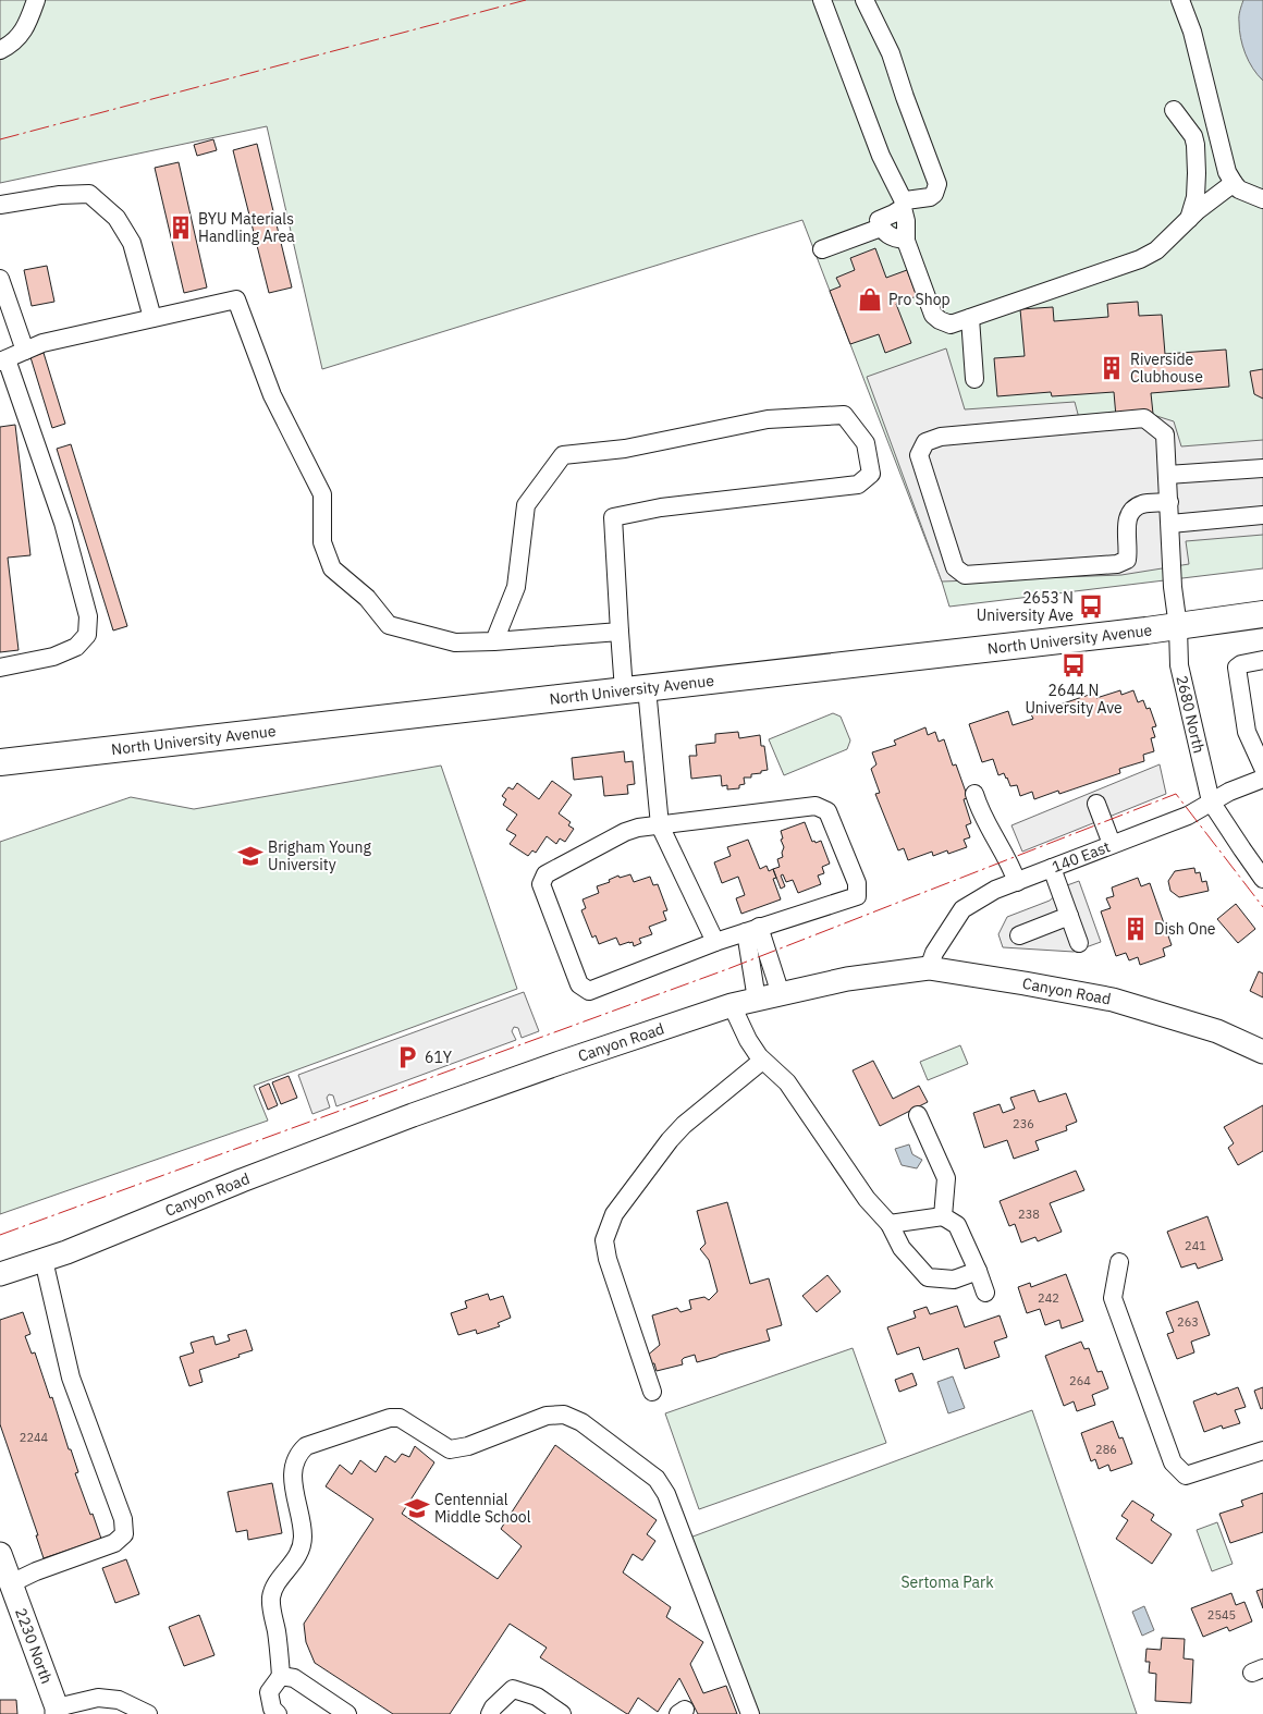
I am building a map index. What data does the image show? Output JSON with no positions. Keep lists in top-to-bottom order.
{
  "streets": {
    "highway": ["North University Avenue"],
    "main road": ["Canyon Road", "2230 North"],
    "street": ["2680 North", "140 East"]
  },
  "crossings": [
    ["North University Avenue", "2680 North"],
    ["2680 North", "140 East"],
    ["140 East", "Canyon Road"]
  ],
  "parks": ["Sertoma Park"],
  "places": {
    "building": ["BYU Materials Handling Area", "Riverside Clubhouse", "Dish One"],
    "shop": ["Pro Shop"],
    "bus stop": ["2653 N University Ave", "2644 N University Ave"],
    "school or university": ["Brigham Young University", "Centennial Middle School"],
    "parking": ["61Y"]
  },
  "house_numbers": [
    "236",
    "238",
    "241",
    "242",
    "263",
    "264",
    "2244",
    "286",
    "2545"
  ]
}
